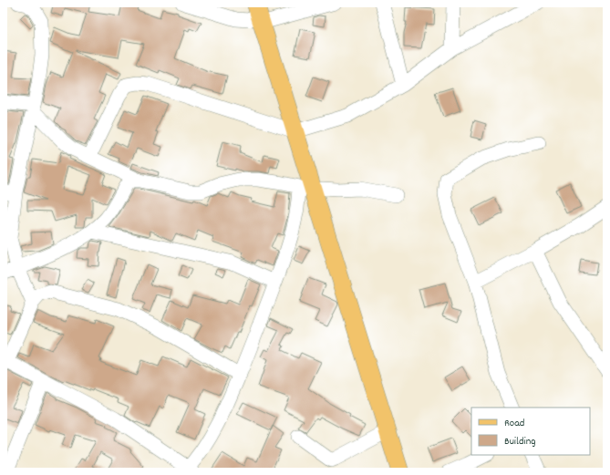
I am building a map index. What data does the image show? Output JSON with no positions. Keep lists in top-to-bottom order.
{
  "legend": ["Road", "Building"]
}
